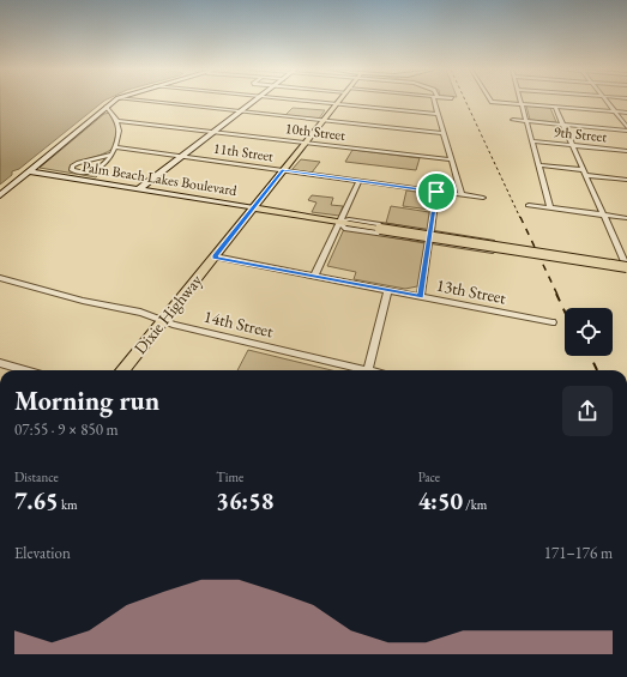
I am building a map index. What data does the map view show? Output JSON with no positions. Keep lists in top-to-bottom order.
{
  "streets": {
    "main road": ["Palm Beach Lakes Boulevard", "Dixie Highway"],
    "street": [
      "10th Street",
      "9th Street",
      "11th Street",
      "13th Street",
      "14th Street"
    ]
  },
  "crossings": [
    ["10th Street", "Dixie Highway"],
    ["11th Street", "Dixie Highway"],
    ["Palm Beach Lakes Boulevard", "Dixie Highway"],
    ["13th Street", "Dixie Highway"],
    ["Dixie Highway", "14th Street"]
  ],
  "page": {
    "heading": ["Morning run", "07:55 · 9 × 850 m"],
    "stats": [
      ["Distance", "7.65 km"],
      ["Time", "36:58"],
      ["Pace", "4:50 /km"]
    ],
    "chart": ["Elevation", "171–176 m"]
  }
}
